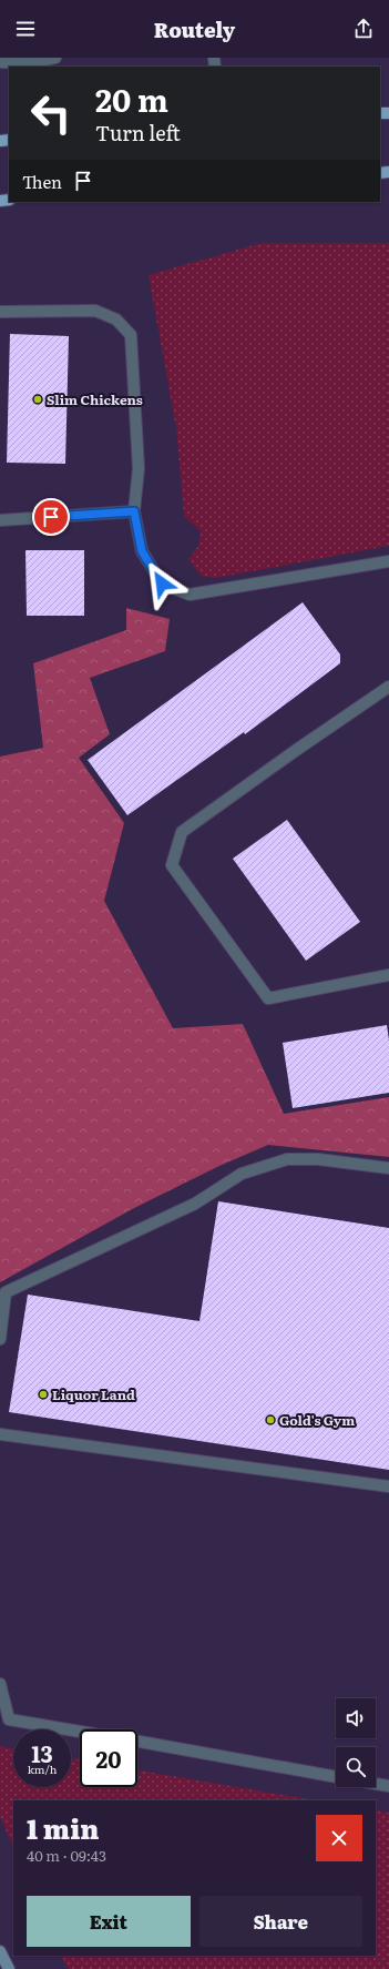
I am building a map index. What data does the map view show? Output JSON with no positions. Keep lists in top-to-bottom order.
{
  "places": ["Slim Chickens", "Liquor Land", "Gold's Gym"],
  "page": {
    "header": "Routely",
    "turn": ["20 m", "Turn left"],
    "then": "Then",
    "speed": "13 km/h",
    "limit": "20",
    "heading": ["1 min", "40 m · 09:43"],
    "buttons": ["Exit", "Share"]
  }
}
